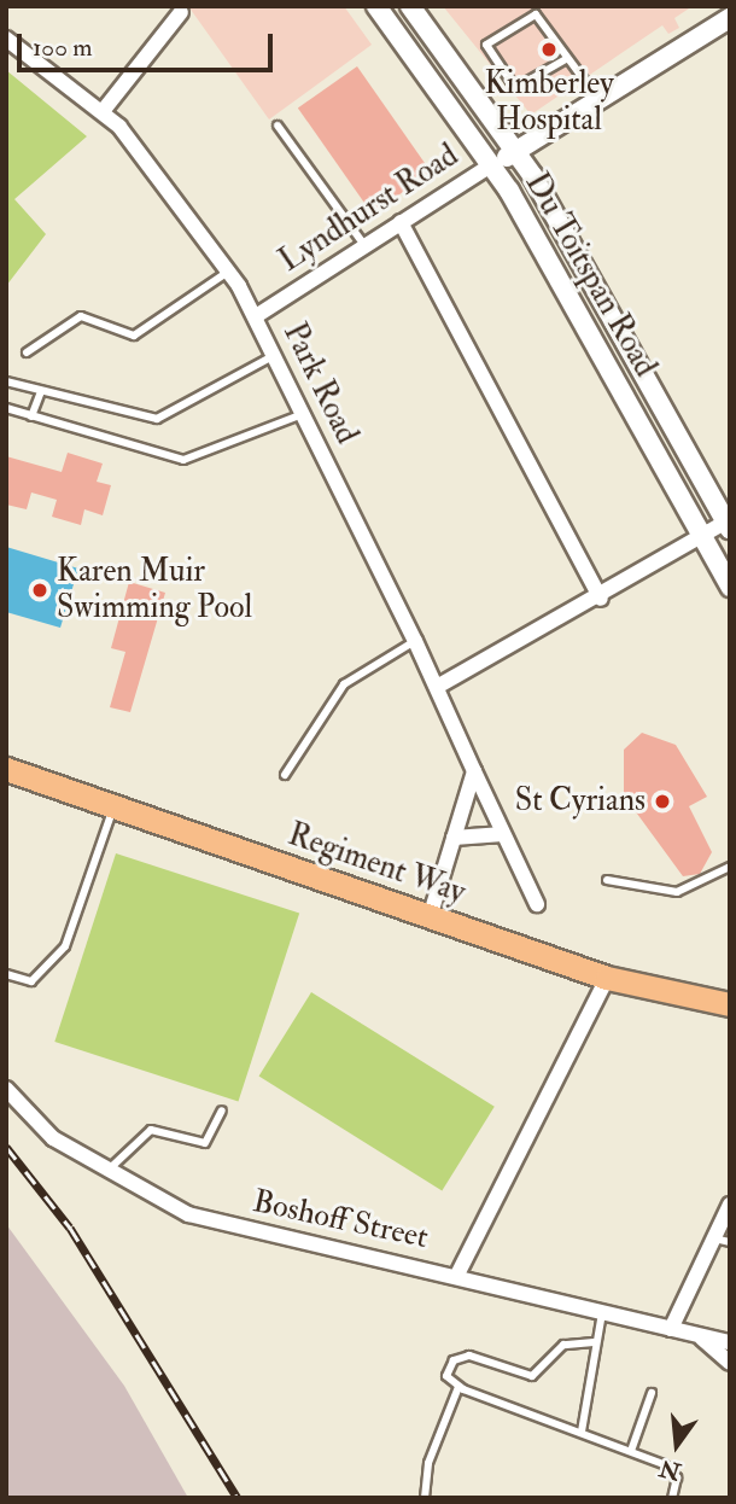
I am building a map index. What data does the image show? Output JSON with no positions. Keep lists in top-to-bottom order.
{
  "streets": {
    "main road": ["Regiment Way"],
    "street": [
      "Lyndhurst Road",
      "Du Toitspan Road",
      "Park Road",
      "Boshoff Street"
    ]
  },
  "crossings": [
    ["Lyndhurst Road", "Du Toitspan Road"],
    ["Lyndhurst Road", "Park Road"]
  ],
  "places": ["Kimberley Hospital", "Karen Muir Swimming Pool", "St Cyrians"],
  "scale_bar": "100 m",
  "north": "bottom"
}
